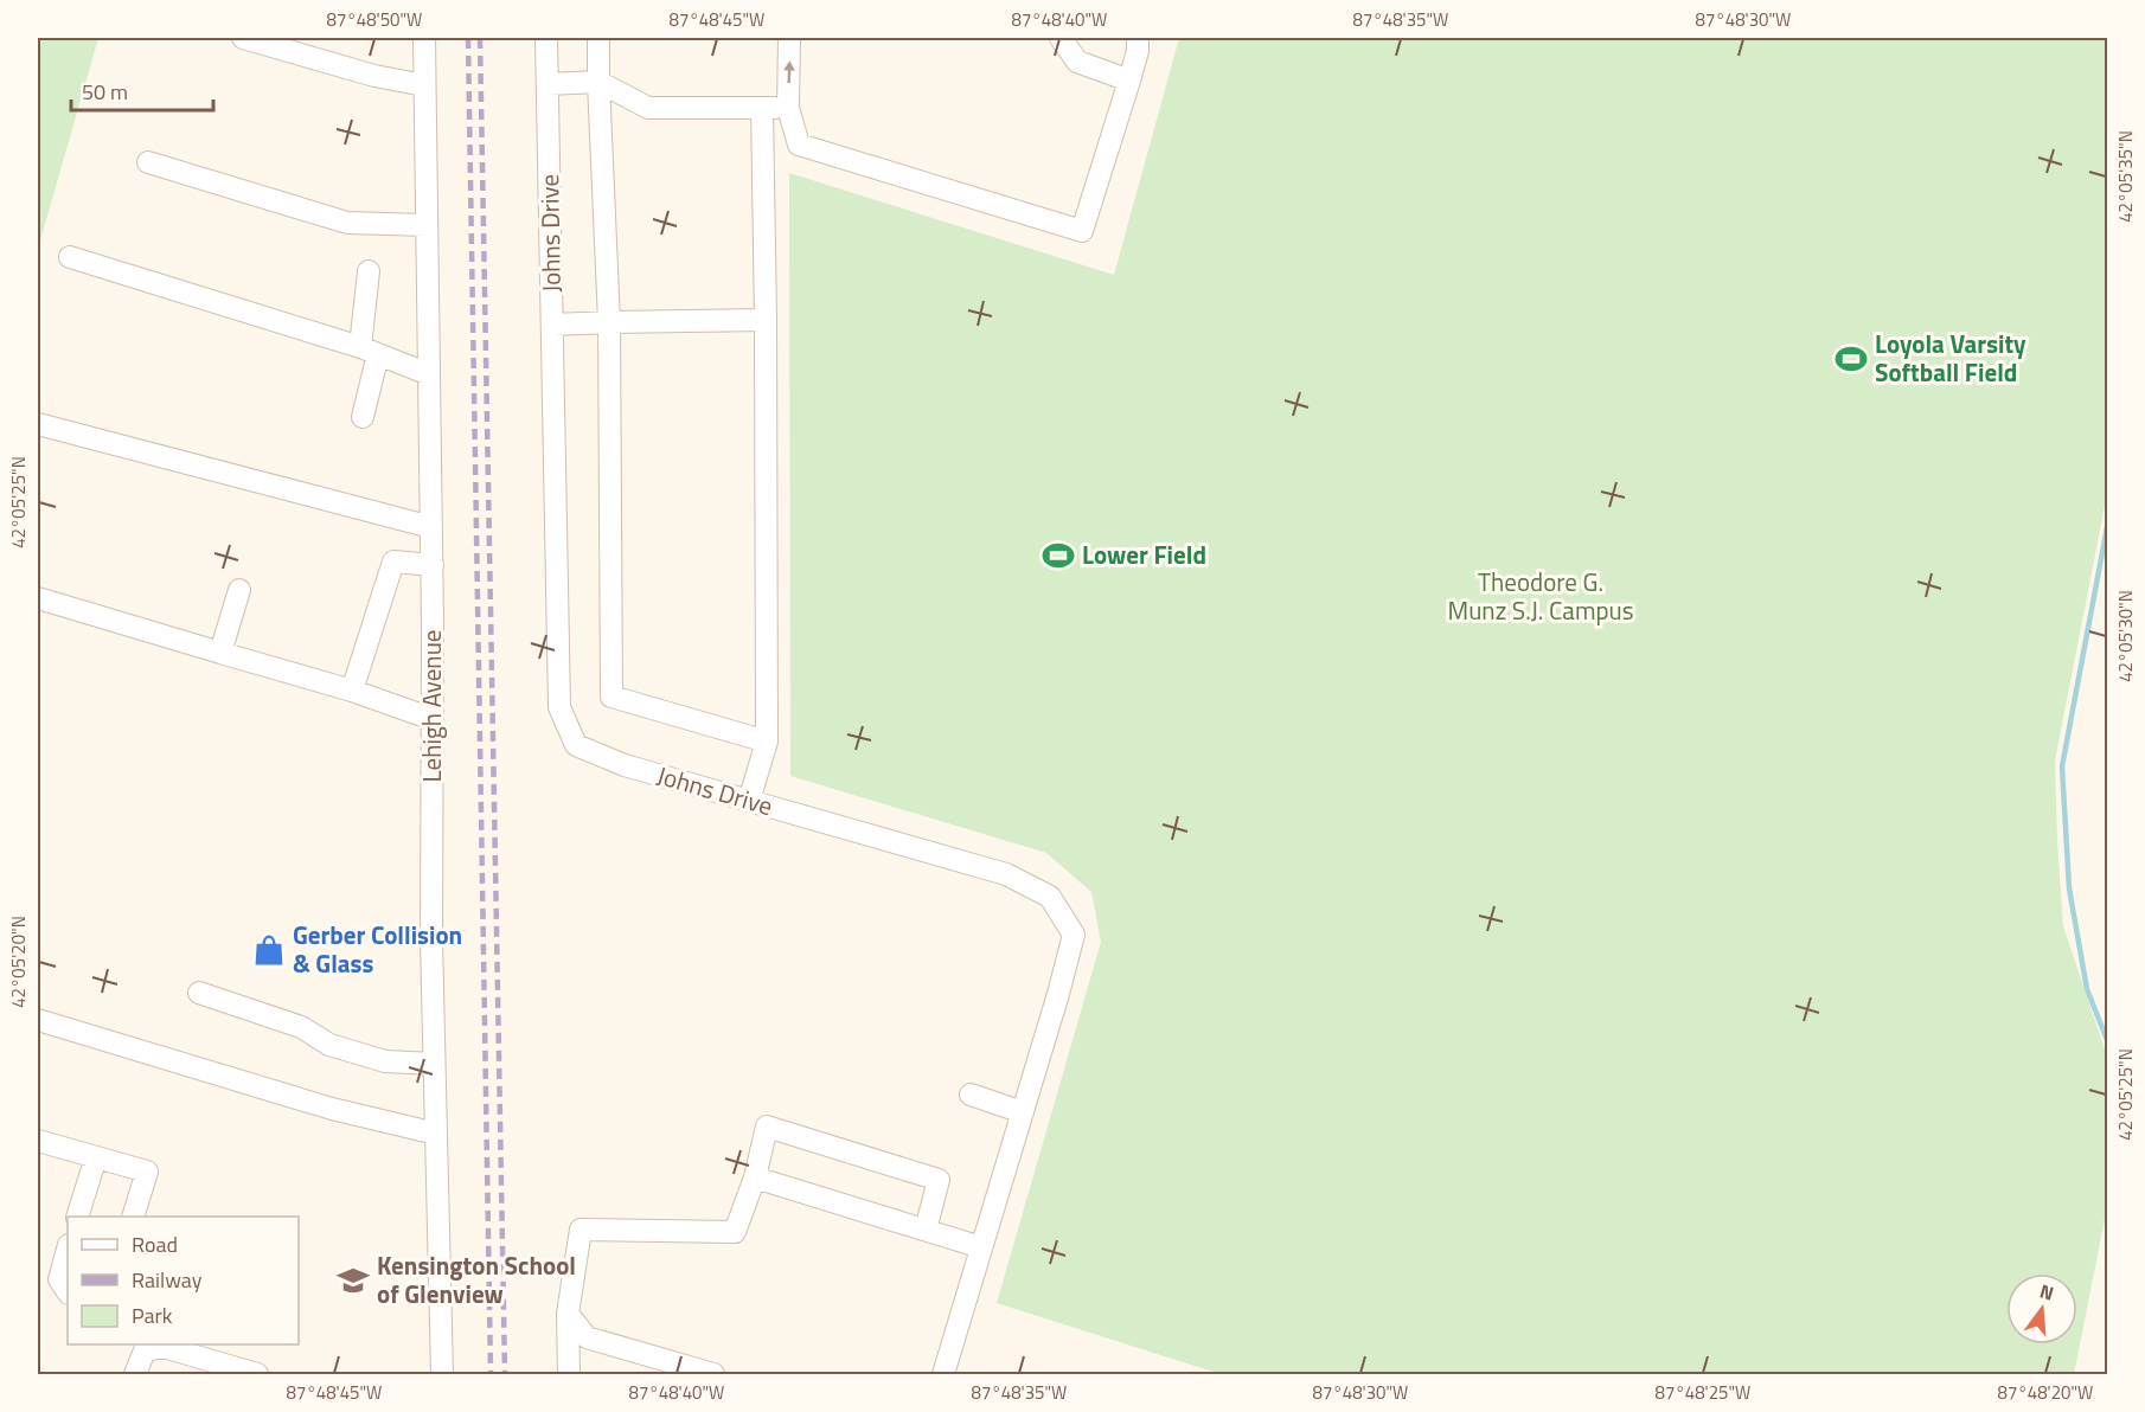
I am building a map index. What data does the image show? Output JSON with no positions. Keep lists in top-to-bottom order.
{
  "streets": {
    "street": ["Johns Drive", "Lehigh Avenue"]
  },
  "parks": ["Theodore G. Munz S.J. Campus"],
  "places": {
    "sports": ["Loyola Varsity Softball Field", "Lower Field"],
    "shop": ["Gerber Collision & Glass"],
    "school or university": ["Kensington School of Glenview"]
  },
  "legend": ["Road", "Railway", "Park"],
  "scale_bar": "50 m",
  "north": "top",
  "coordinates": [
    "87°48'50\"W",
    "87°48'45\"W",
    "87°48'40\"W",
    "87°48'35\"W",
    "87°48'30\"W",
    "42°05'35\"N",
    "42°05'25\"N",
    "42°05'30\"N",
    "42°05'20\"N",
    "87°48'25\"W",
    "87°48'20\"W"
  ]
}
